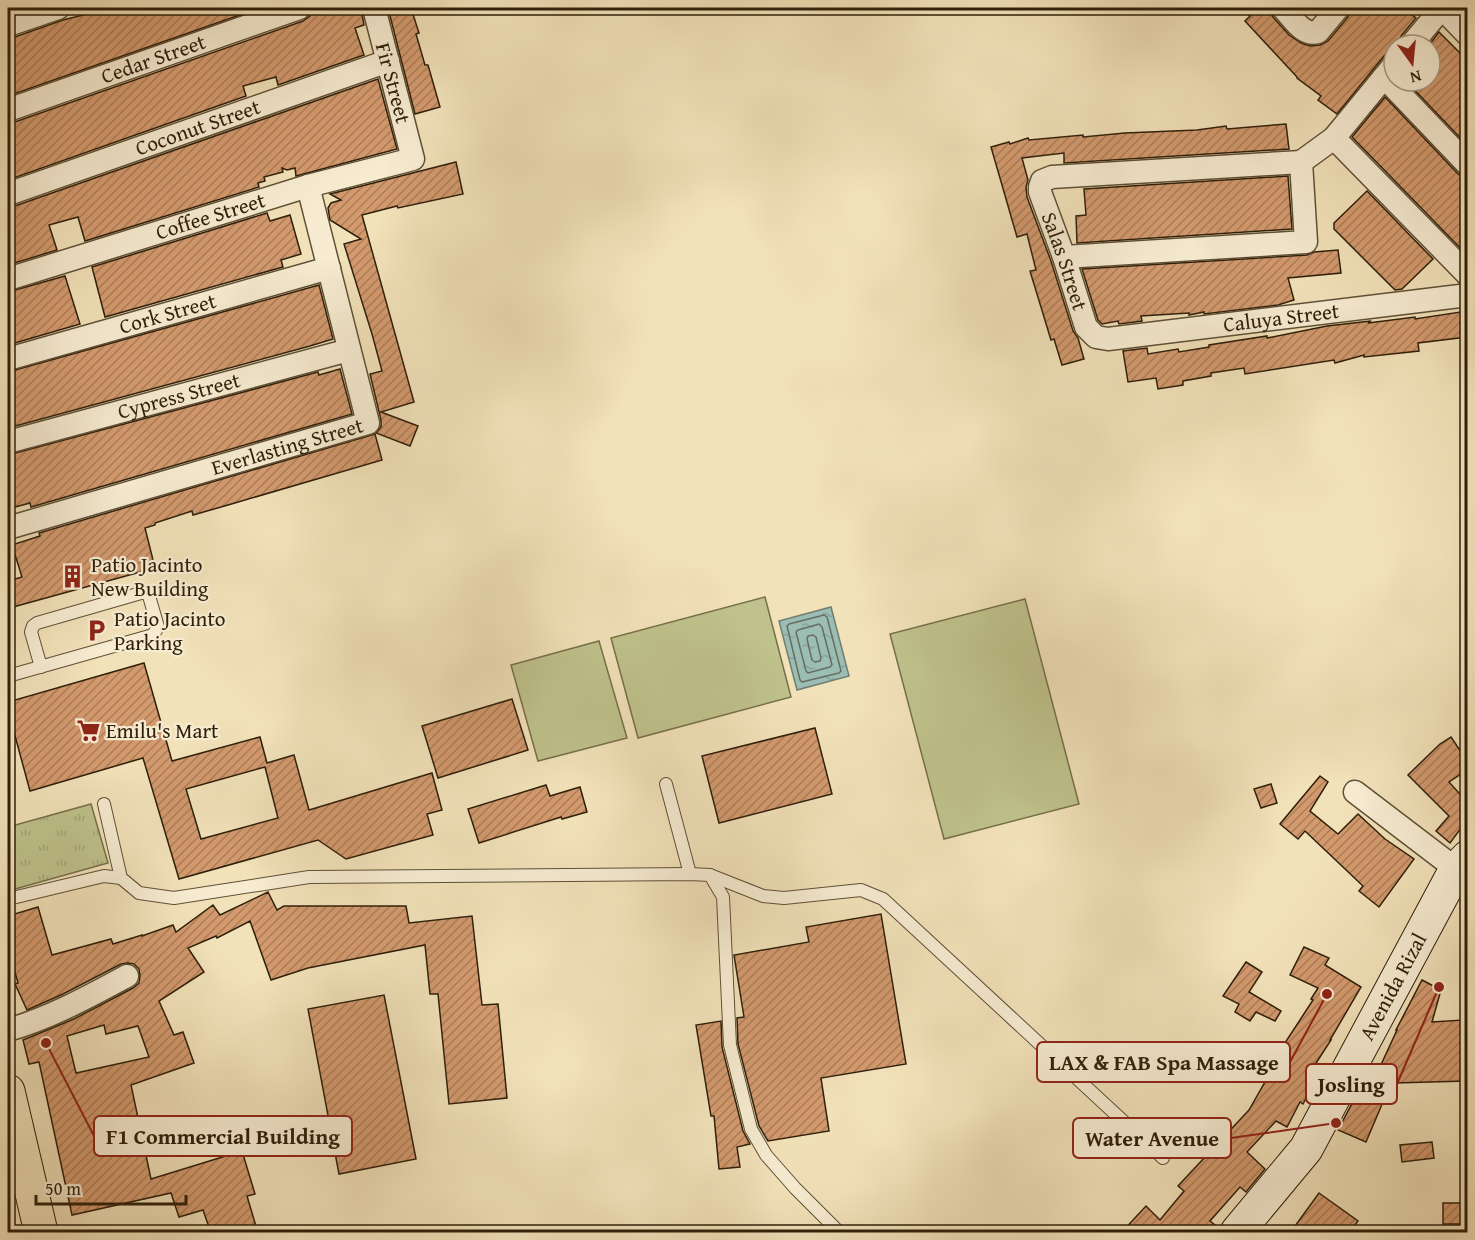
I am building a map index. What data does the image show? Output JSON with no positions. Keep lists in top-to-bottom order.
{
  "streets": {
    "main road": ["Avenida Rizal"],
    "street": [
      "Cedar Street",
      "Fir Street",
      "Coconut Street",
      "Coffee Street",
      "Salas Street",
      "Cork Street",
      "Caluya Street",
      "Cypress Street",
      "Everlasting Street"
    ]
  },
  "crossings": [
    ["Fir Street", "Coconut Street"],
    ["Fir Street", "Coffee Street"],
    ["Coffee Street", "Everlasting Street"],
    ["Salas Street", "Caluya Street"],
    ["Cork Street", "Everlasting Street"],
    ["Cypress Street", "Everlasting Street"]
  ],
  "places": {
    "building": ["Patio Jacinto New Building"],
    "parking": ["Patio Jacinto Parking"],
    "supermarket": ["Emilu's Mart"],
    "other": [
      "Josling",
      "LAX & FAB Spa Massage",
      "F1 Commercial Building",
      "Water Avenue"
    ]
  },
  "scale_bar": "50 m",
  "north": "bottom"
}
